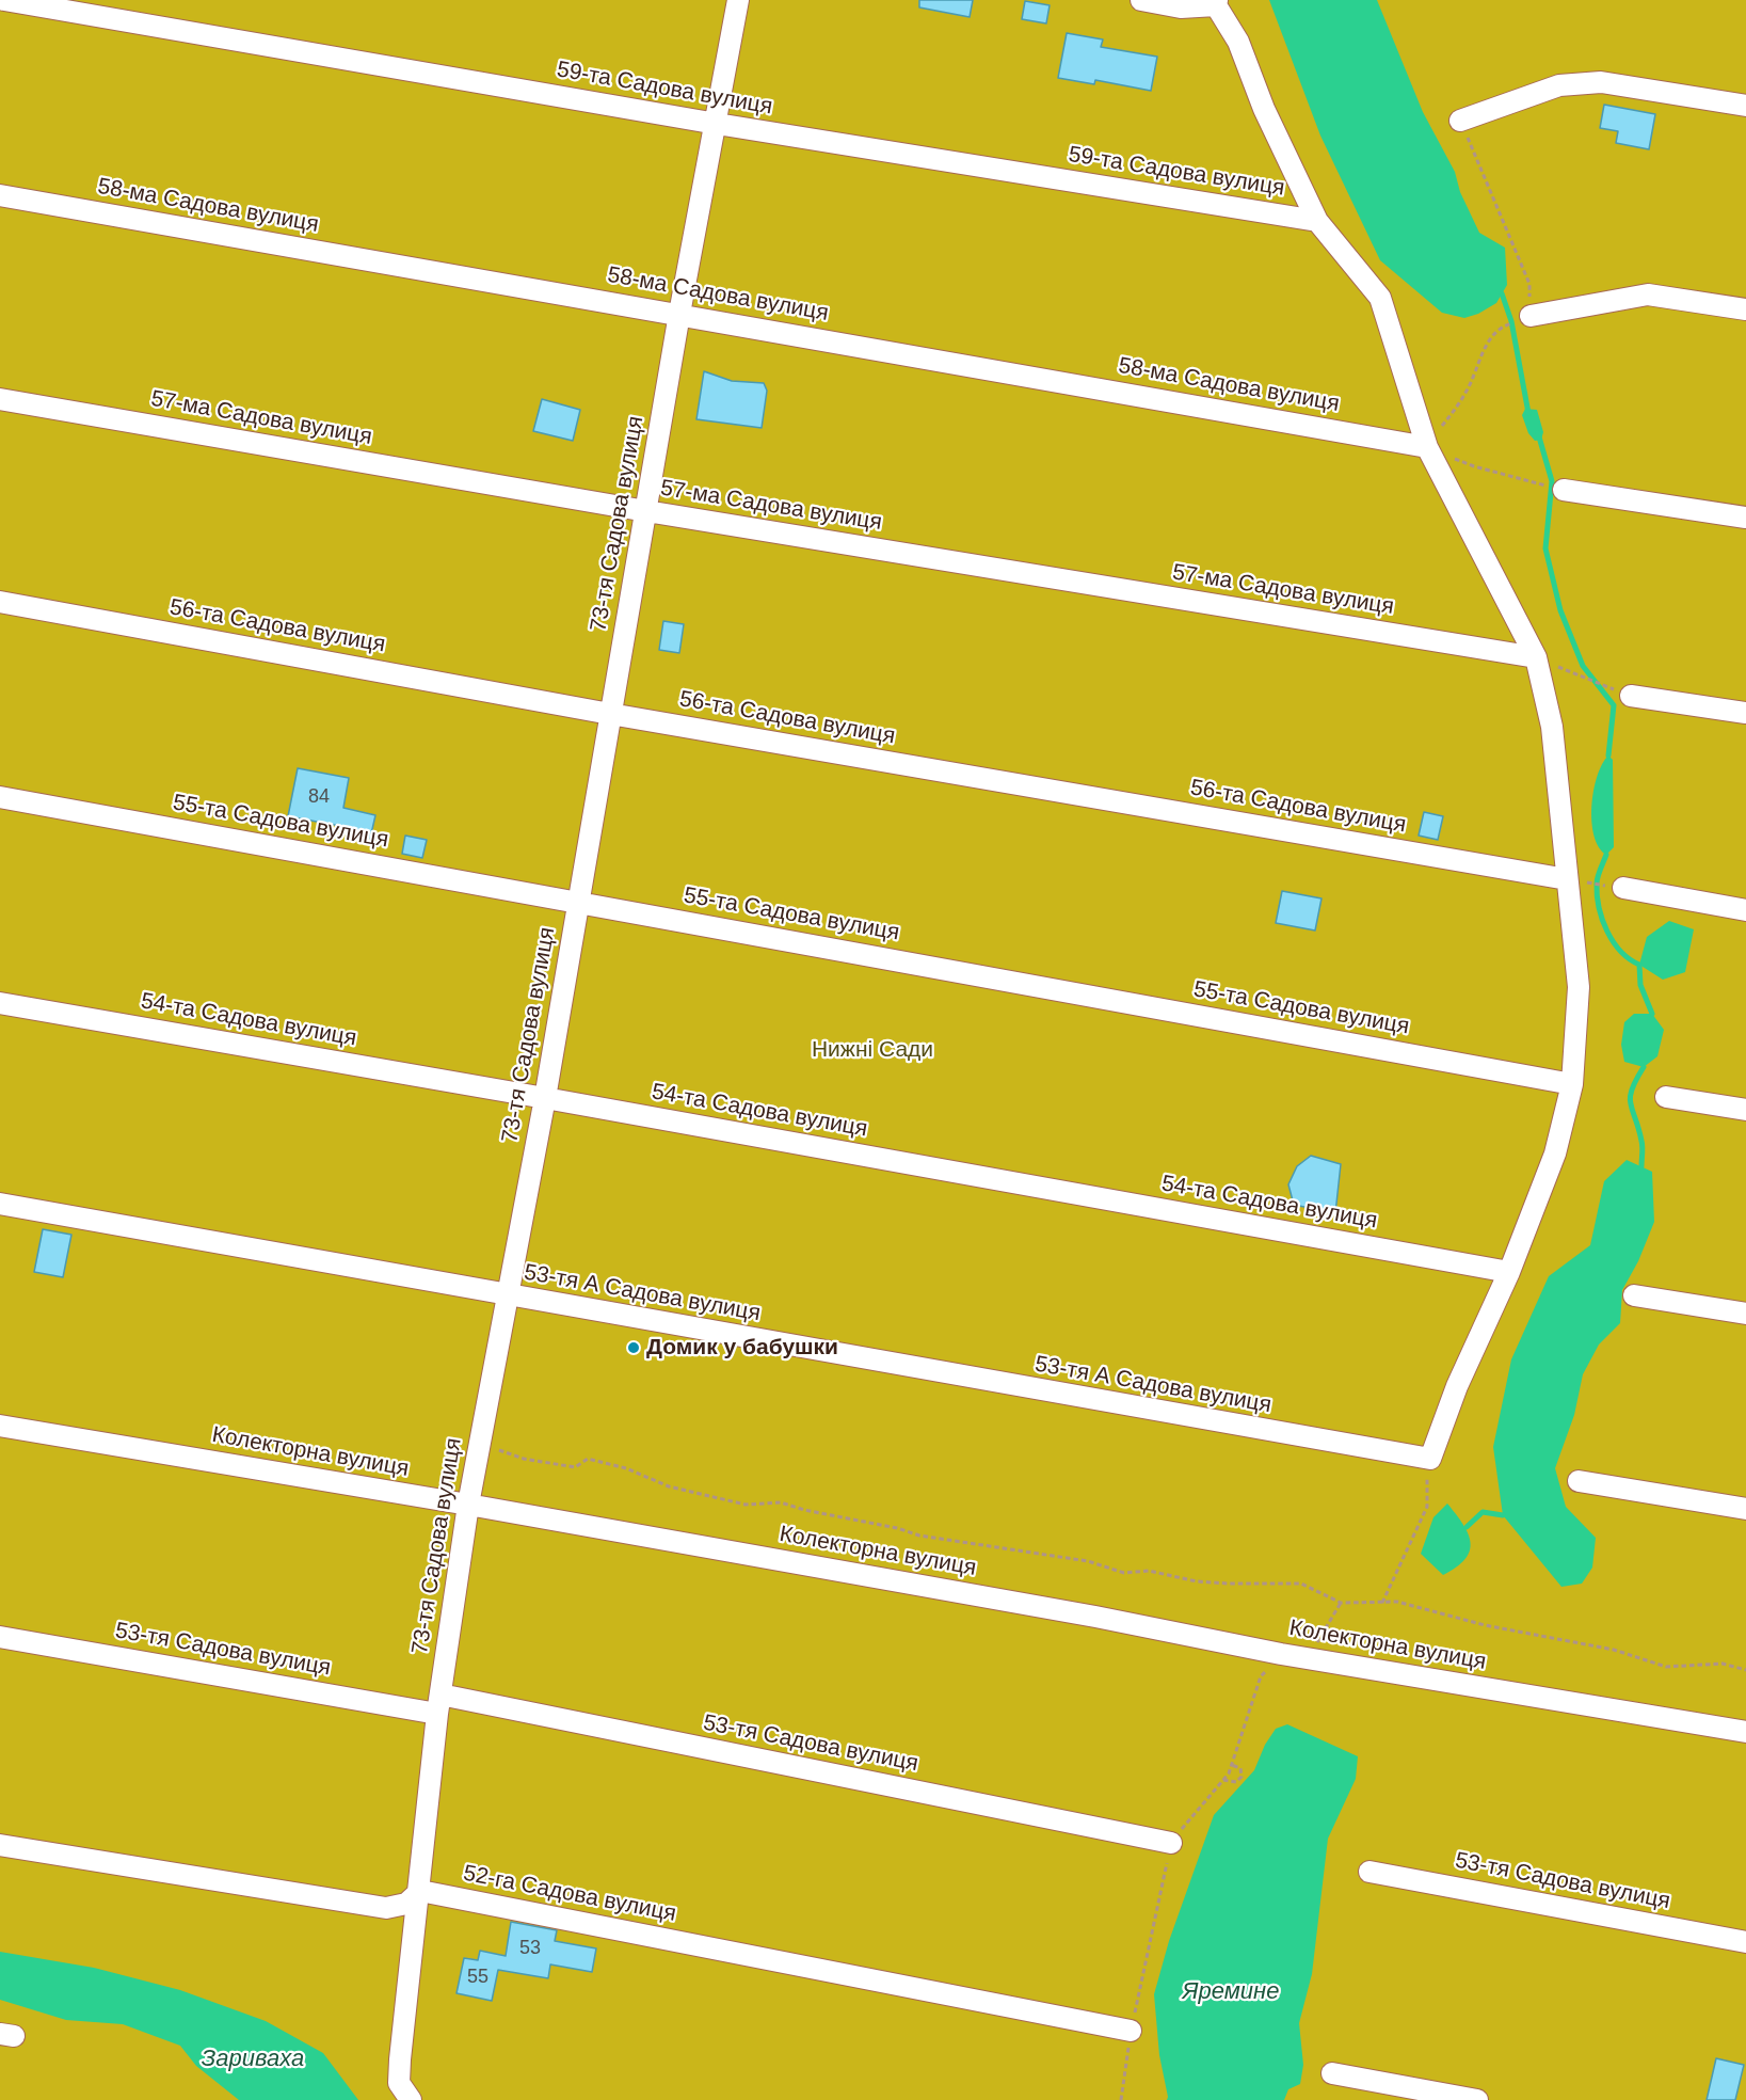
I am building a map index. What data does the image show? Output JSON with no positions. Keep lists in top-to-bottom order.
{
  "streets": {
    "street": [
      "59-та Садова вулиця",
      "58-ма Садова вулиця",
      "57-ма Садова вулиця",
      "73-тя Садова вулиця",
      "56-та Садова вулиця",
      "55-та Садова вулиця",
      "54-та Садова вулиця",
      "53-тя А Садова вулиця",
      "Колекторна вулиця",
      "53-тя Садова вулиця",
      "52-га Садова вулиця"
    ]
  },
  "crossings": [
    ["59-та Садова вулиця", "73-тя Садова вулиця"],
    ["58-ма Садова вулиця", "73-тя Садова вулиця"],
    ["57-ма Садова вулиця", "73-тя Садова вулиця"],
    ["73-тя Садова вулиця", "56-та Садова вулиця"],
    ["73-тя Садова вулиця", "55-та Садова вулиця"],
    ["73-тя Садова вулиця", "54-та Садова вулиця"],
    ["73-тя Садова вулиця", "53-тя А Садова вулиця"],
    ["73-тя Садова вулиця", "Колекторна вулиця"],
    ["73-тя Садова вулиця", "53-тя Садова вулиця"],
    ["73-тя Садова вулиця", "52-га Садова вулиця"]
  ],
  "water": ["Яремине", "Зариваха"],
  "parks": ["Нижні Сади"],
  "places": ["Домик у бабушки"],
  "house_numbers": ["84", "53", "55"]
}
